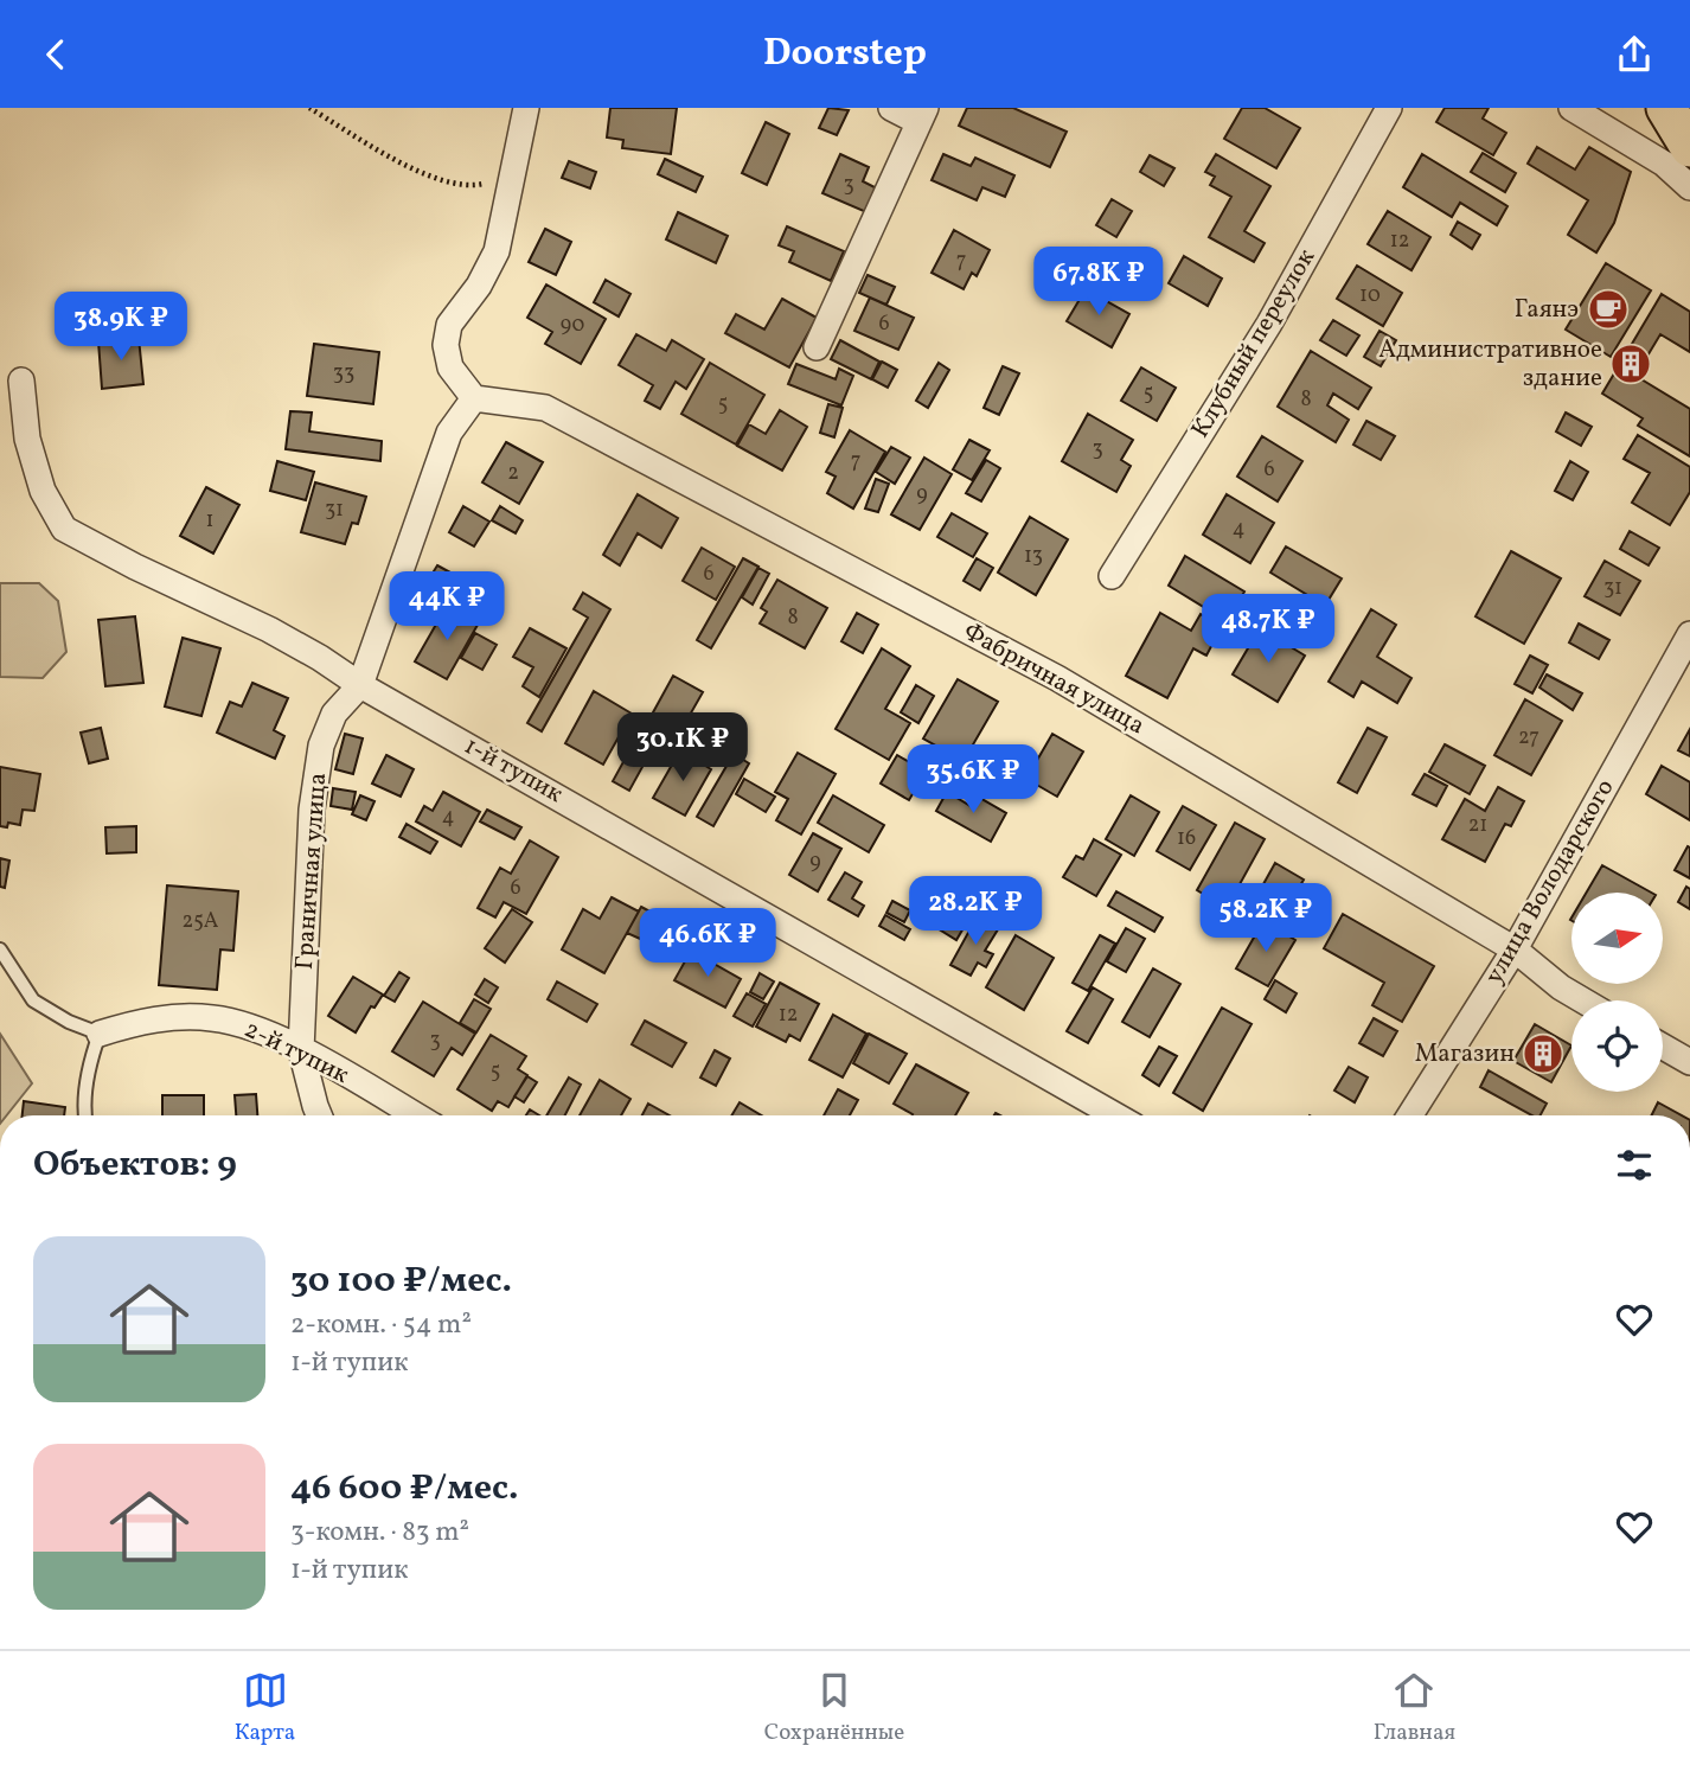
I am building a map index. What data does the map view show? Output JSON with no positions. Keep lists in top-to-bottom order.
{
  "streets": {
    "street": [
      "Клубный переулок",
      "Фабричная улица",
      "1-й тупик",
      "Граничная улица",
      "улица Володарского",
      "2-й тупик"
    ]
  },
  "crossings": [
    ["Фабричная улица", "Граничная улица"],
    ["Фабричная улица", "улица Володарского"],
    ["1-й тупик", "Граничная улица"],
    ["Граничная улица", "2-й тупик"]
  ],
  "places": {
    "cafe": ["Гаянэ"],
    "building": ["Административное здание", "Магазин"]
  },
  "house_numbers": [
    "3",
    "12",
    "7",
    "10",
    "6",
    "90",
    "33",
    "5",
    "8",
    "5",
    "3",
    "7",
    "6",
    "2",
    "9",
    "31",
    "1",
    "4",
    "13",
    "6",
    "31",
    "8",
    "27",
    "4",
    "21",
    "16",
    "9",
    "6",
    "25А",
    "12",
    "3",
    "5"
  ],
  "north": "right",
  "page": {
    "header": "Doorstep",
    "price": [
      "67.8K ₽",
      "38.9K ₽",
      "44K ₽",
      "48.7K ₽",
      "30.1K ₽",
      "35.6K ₽",
      "28.2K ₽",
      "58.2K ₽",
      "46.6K ₽"
    ],
    "heading": "Объектов: 9",
    "list": [
      {
        "name": "30 100 ₽/мес.",
        "note": "2-комн. · 54 m² · 1-й тупик"
      },
      {
        "name": "46 600 ₽/мес.",
        "note": "3-комн. · 83 m² · 1-й тупик"
      }
    ],
    "tabs": ["Карта", "Сохранённые", "Главная"]
  }
}
